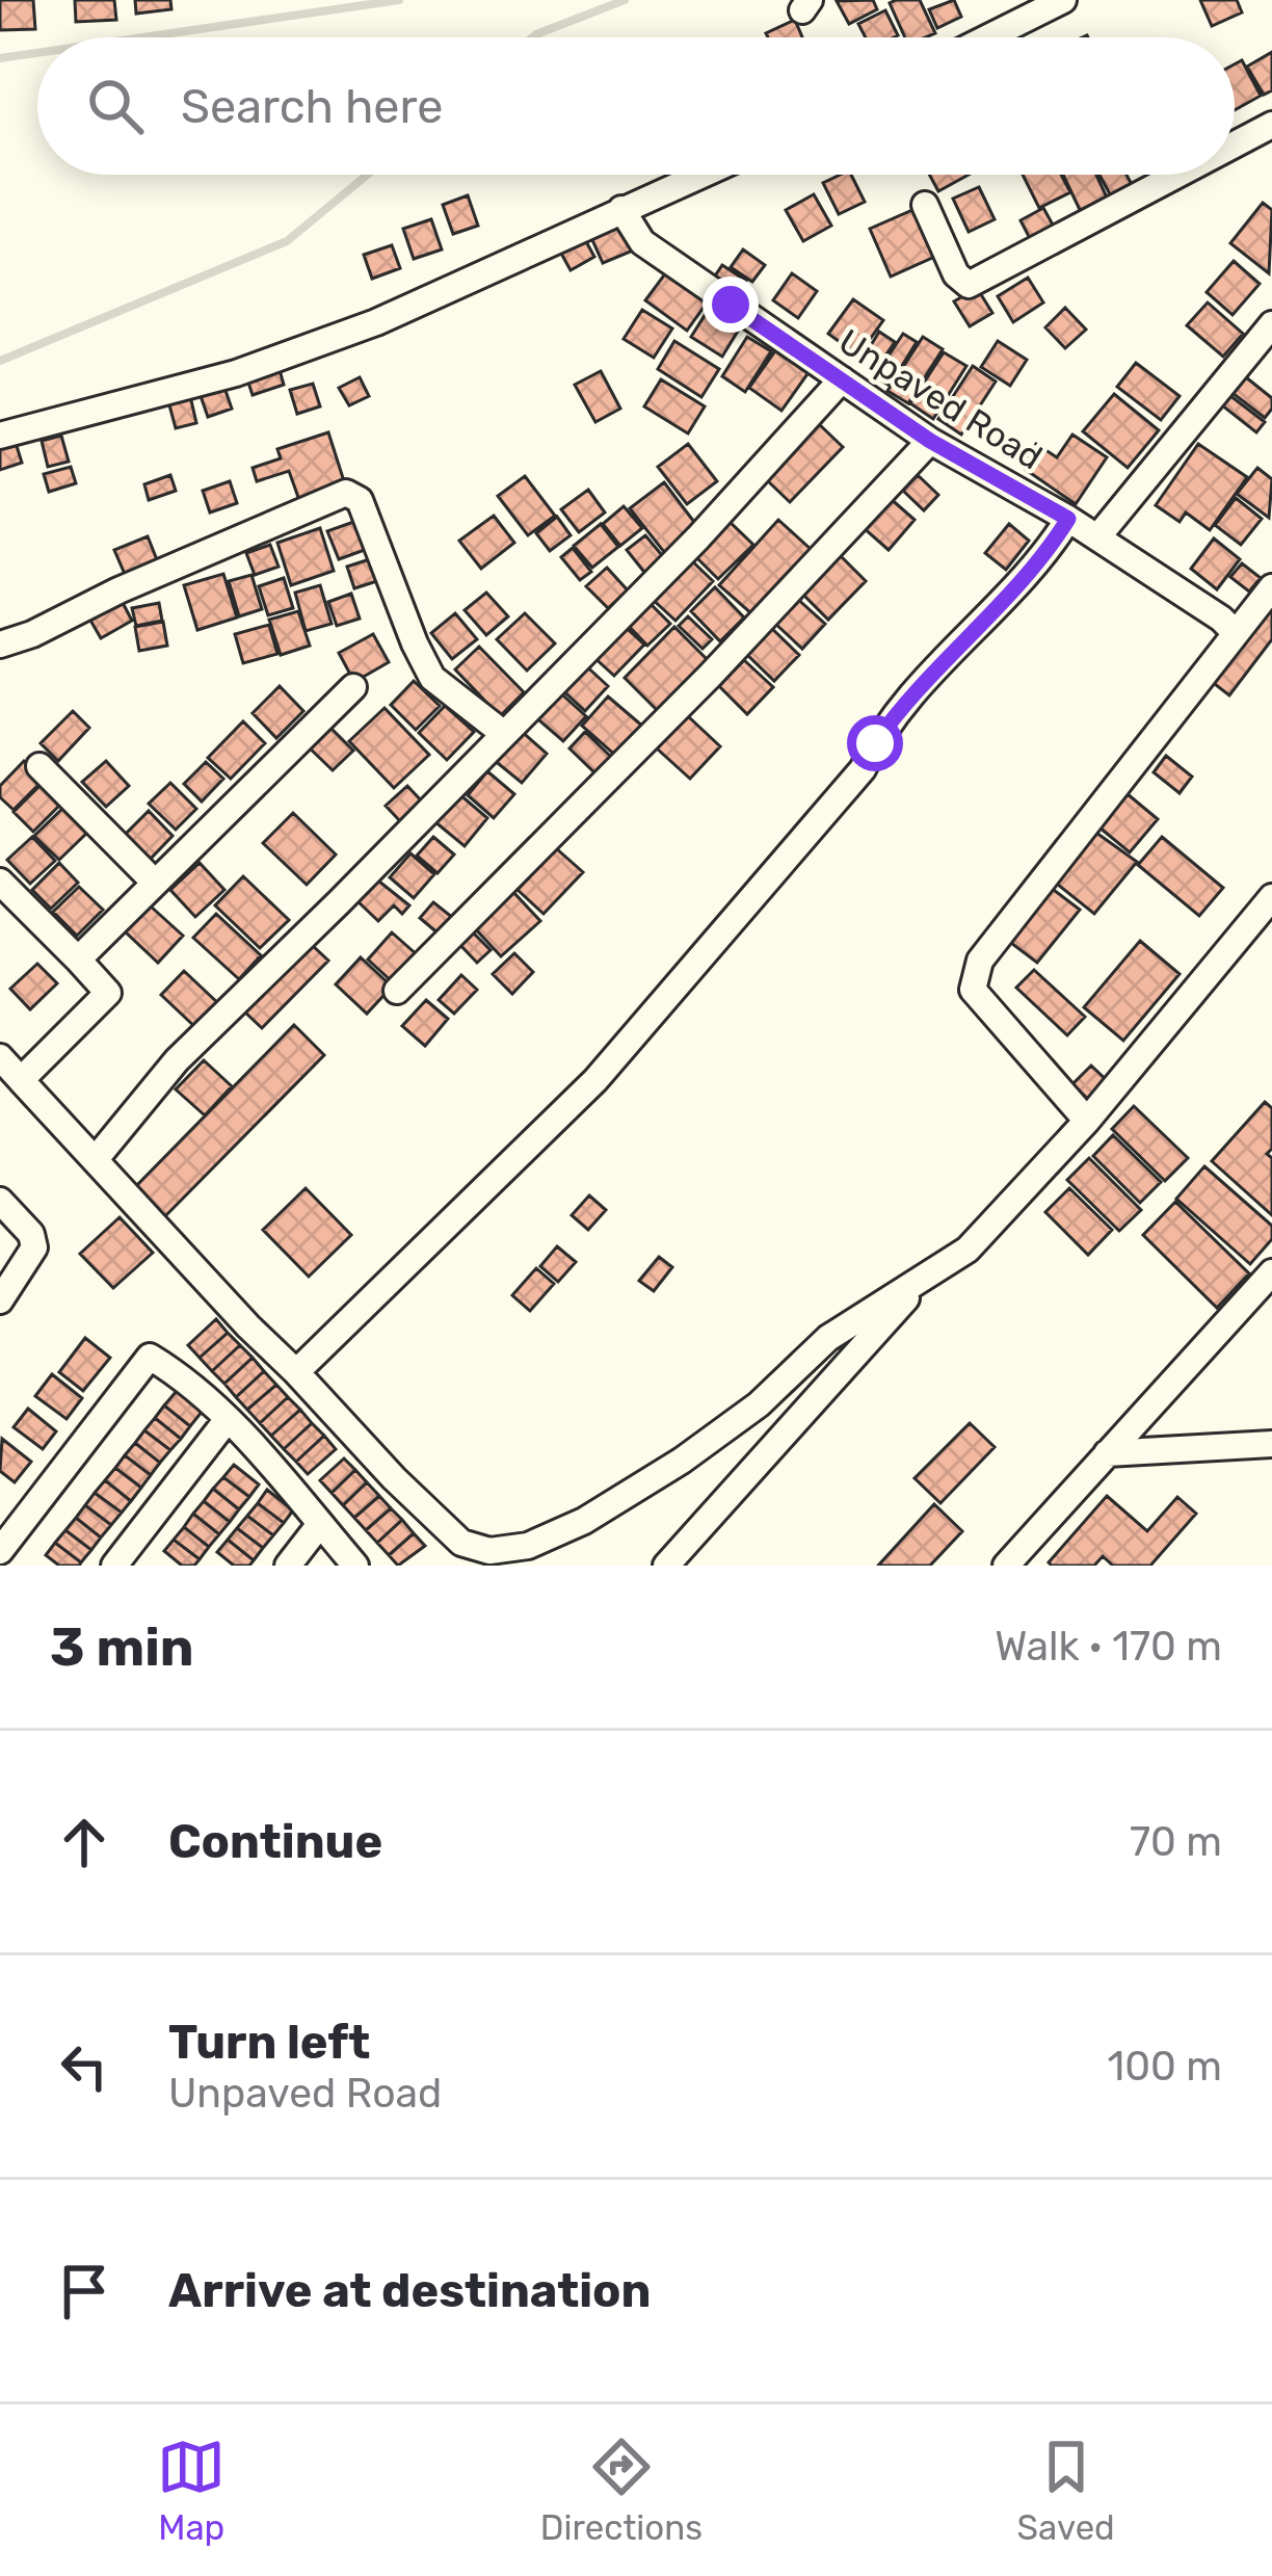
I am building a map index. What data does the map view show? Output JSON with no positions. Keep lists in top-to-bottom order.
{
  "streets": {
    "street": ["Unpaved Road"]
  },
  "page": {
    "search": "Search here",
    "heading": ["3 min", "Walk · 170 m"],
    "list": [
      ["Continue", "70 m"],
      ["Turn left", "Unpaved Road", "100 m"],
      "Arrive at destination"
    ],
    "nav": ["Map", "Directions", "Saved"]
  }
}
